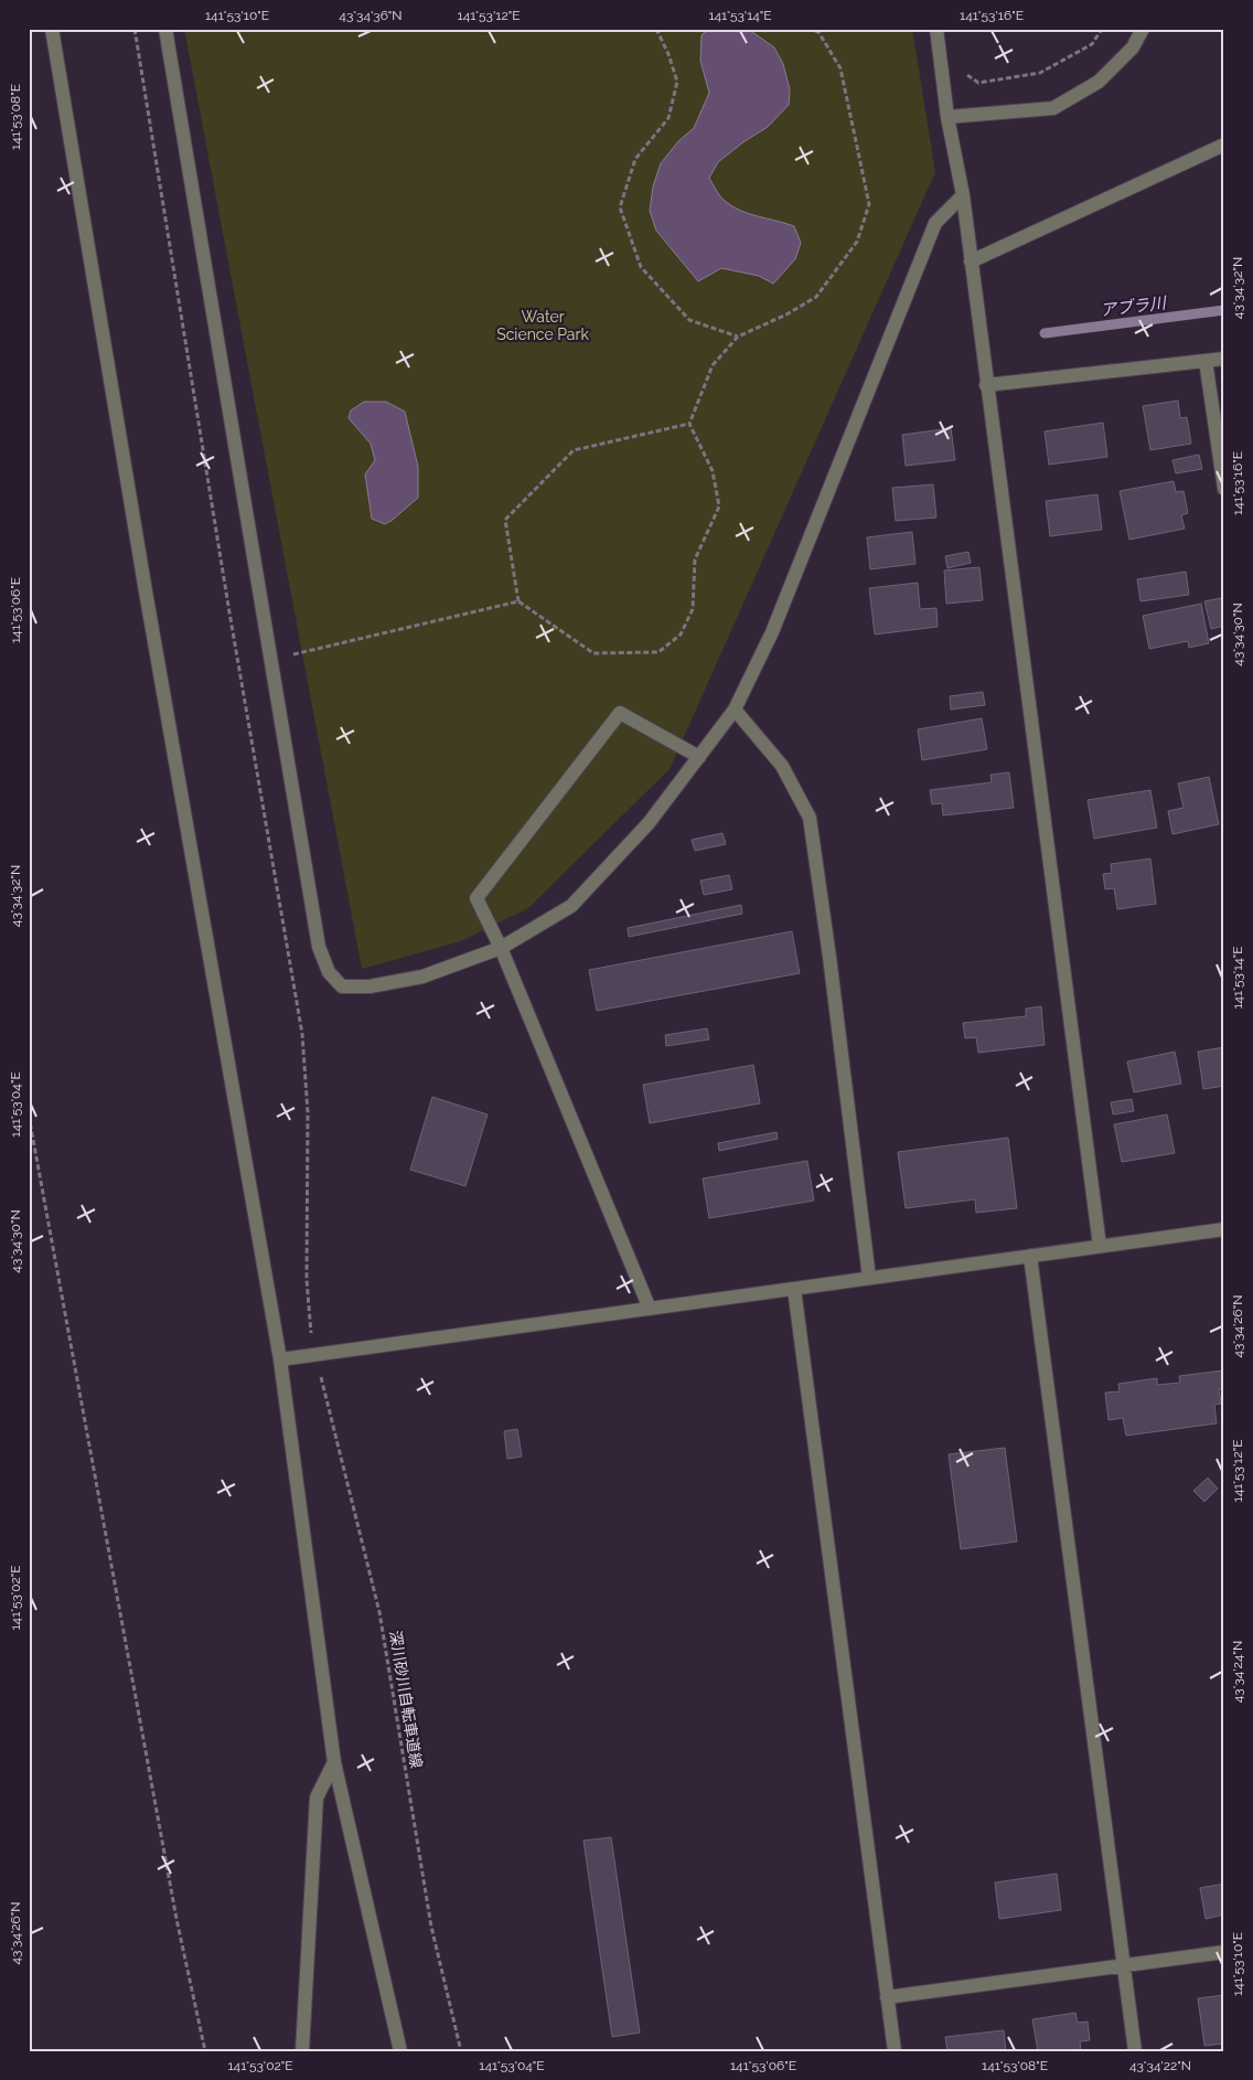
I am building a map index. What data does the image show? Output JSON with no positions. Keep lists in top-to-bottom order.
{
  "streets": {
    "path": ["深川砂川自転車道線"]
  },
  "water": ["アブラ川"],
  "parks": ["Water Science Park"],
  "coordinates": [
    "141°53'10\"E",
    "43°34'36\"N",
    "141°53'12\"E",
    "141°53'14\"E",
    "141°53'16\"E",
    "141°53'08\"E",
    "43°34'32\"N",
    "141°53'06\"E",
    "43°34'30\"N",
    "141°53'04\"E",
    "43°34'26\"N",
    "141°53'02\"E",
    "43°34'24\"N",
    "43°34'22\"N"
  ]
}
